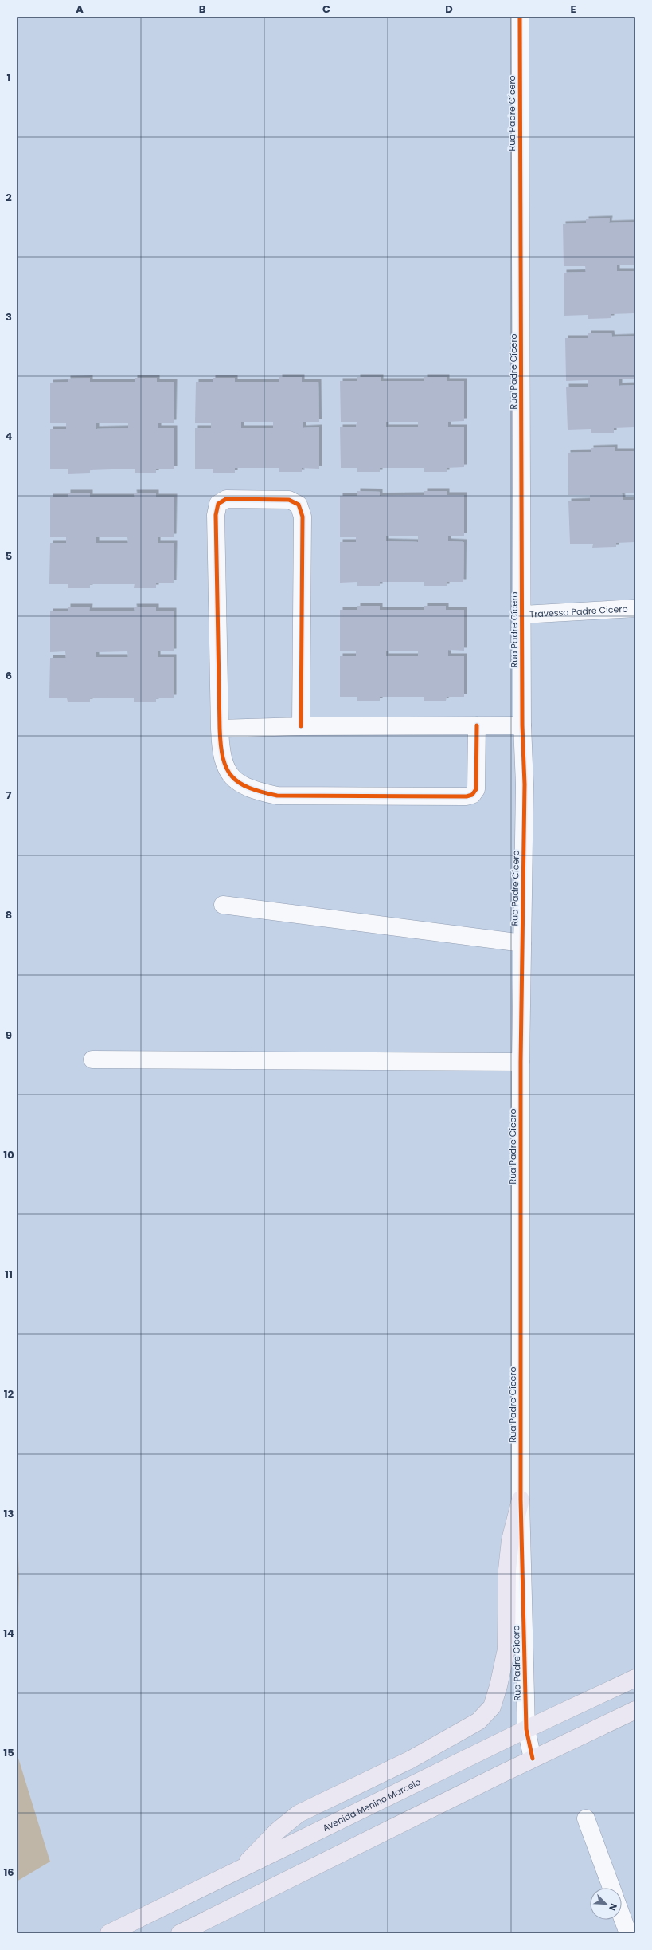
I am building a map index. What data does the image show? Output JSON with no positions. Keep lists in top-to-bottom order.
{
  "streets": {
    "main road": ["Avenida Menino Marcelo"],
    "street": ["Rua Padre Cícero", "Travessa Padre Cicero"]
  },
  "crossings": [
    ["Rua Padre Cícero", "Travessa Padre Cicero"],
    ["Rua Padre Cícero", "Avenida Menino Marcelo"]
  ],
  "north": "bottom right",
  "grid": {
    "columns": [
      "A",
      "B",
      "C",
      "D",
      "E"
    ],
    "rows": [
      "1",
      "2",
      "3",
      "4",
      "5",
      "6",
      "7",
      "8",
      "9",
      "10",
      "11",
      "12",
      "13",
      "14",
      "15",
      "16"
    ]
  }
}
